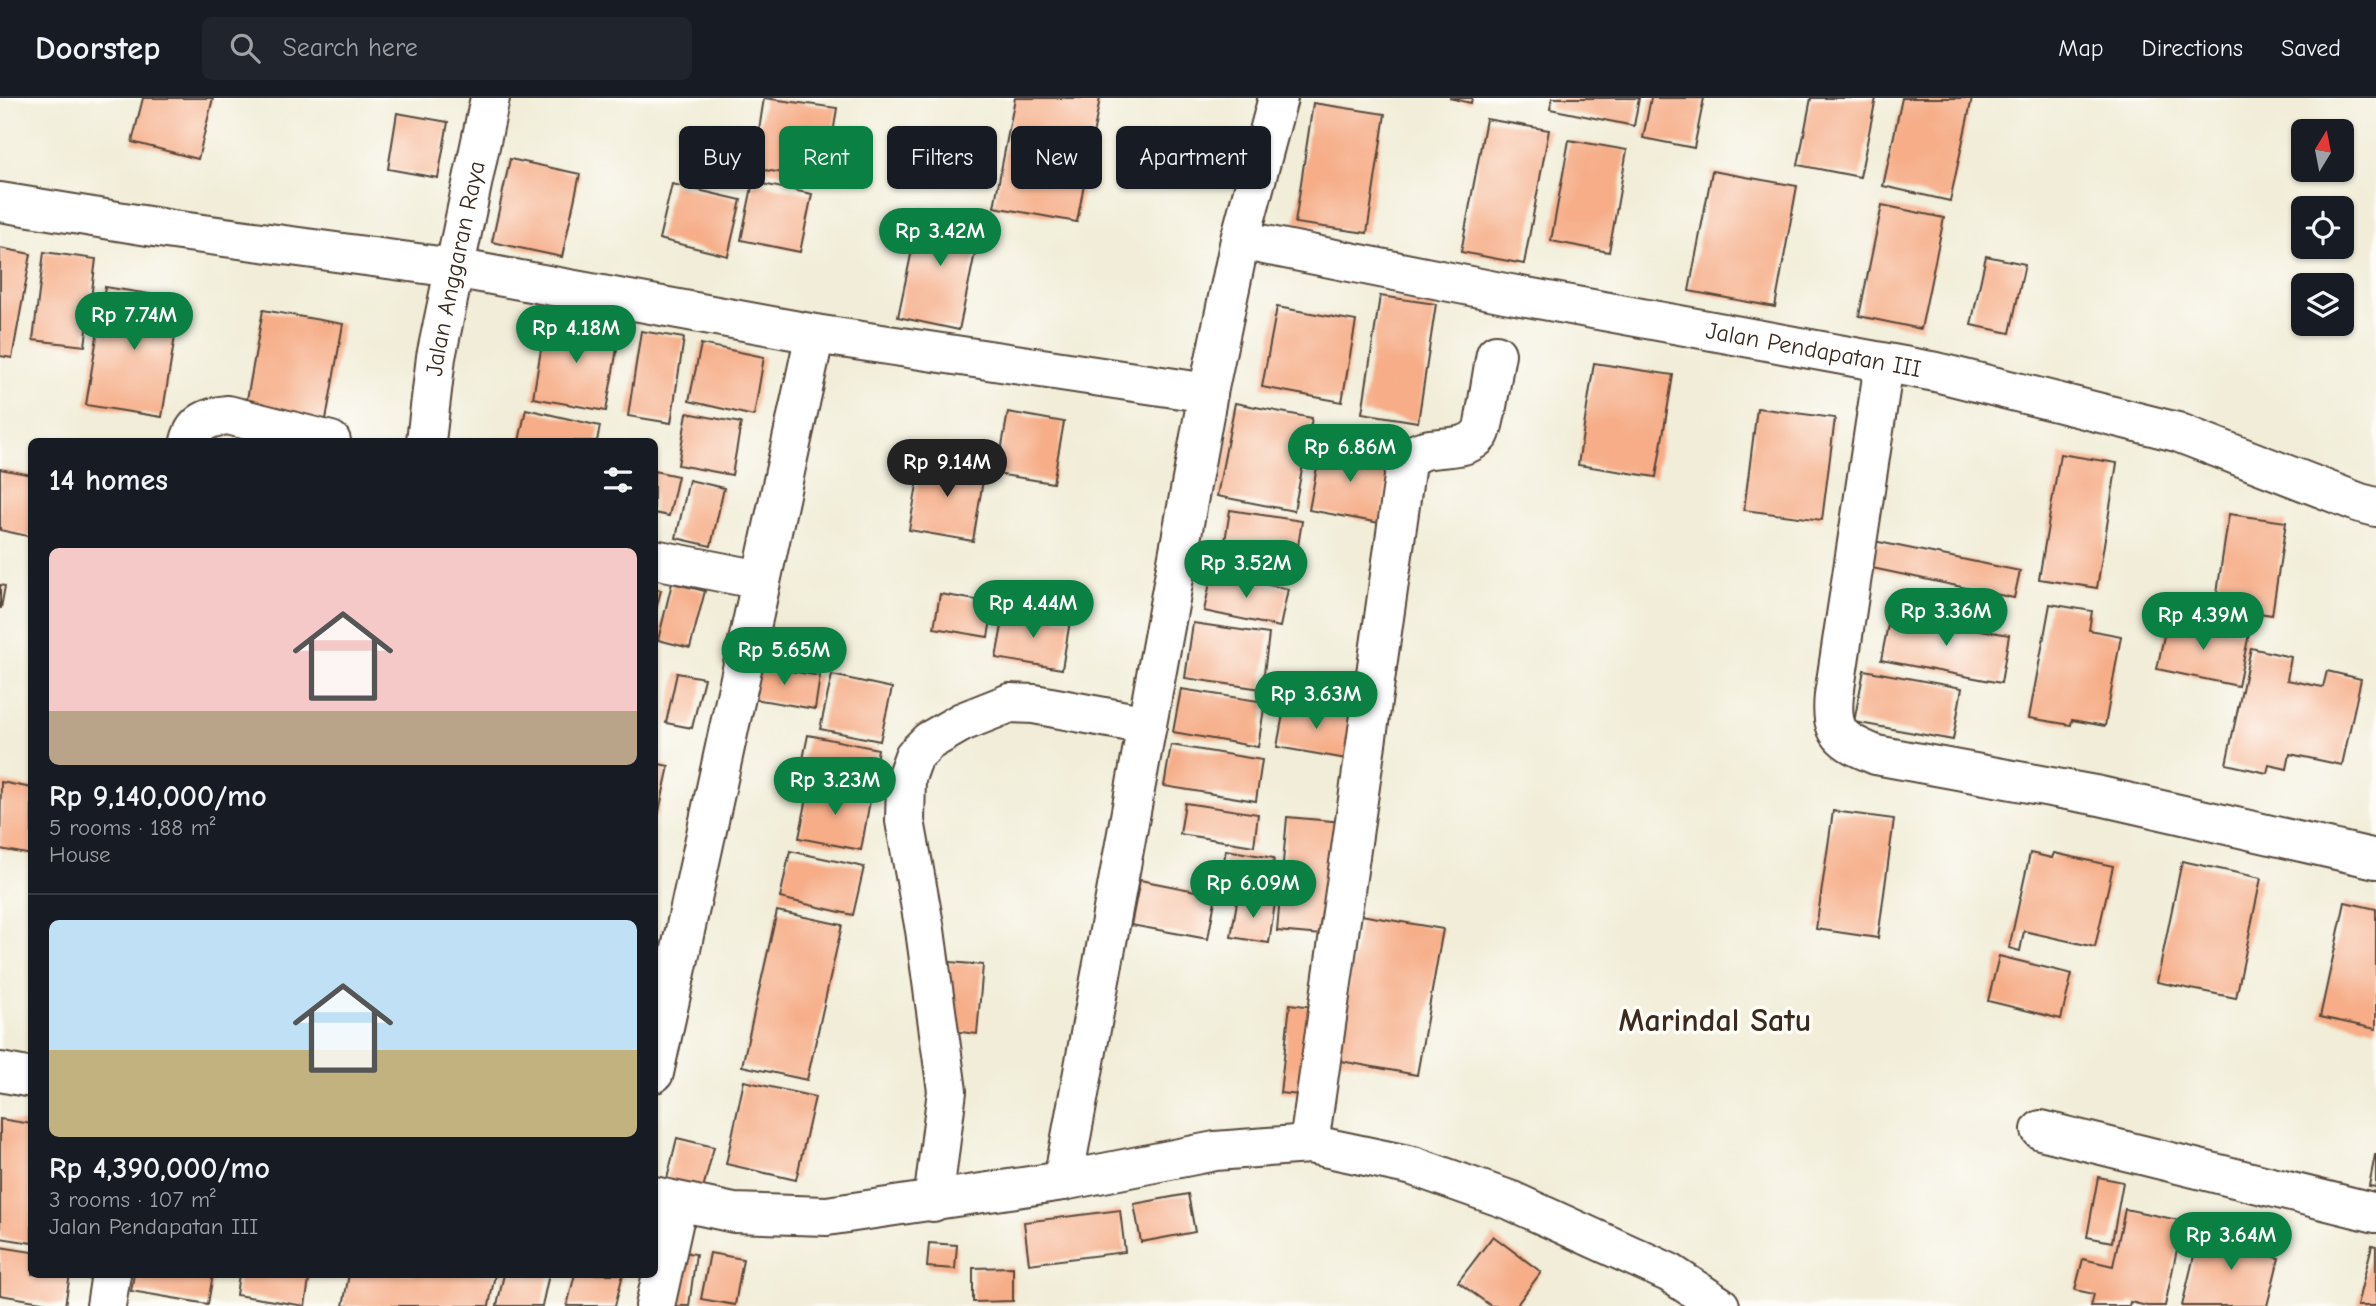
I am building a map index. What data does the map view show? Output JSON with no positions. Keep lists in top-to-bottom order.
{
  "streets": {
    "street": ["Jalan Anggaran Raya", "Jalan Pendapatan III"]
  },
  "districts": ["Marindal Satu"],
  "north": "top",
  "page": {
    "header": "Doorstep",
    "search": "Search here",
    "nav": ["Map", "Directions", "Saved"],
    "chip": [
      "Buy",
      "Rent",
      "Filters",
      "New",
      "Apartment"
    ],
    "price": [
      "Rp 3.42M",
      "Rp 7.74M",
      "Rp 4.18M",
      "Rp 6.86M",
      "Rp 9.14M",
      "Rp 3.52M",
      "Rp 4.44M",
      "Rp 3.36M",
      "Rp 4.39M",
      "Rp 5.65M",
      "Rp 3.63M",
      "Rp 3.23M",
      "Rp 6.09M",
      "Rp 3.64M"
    ],
    "heading": "14 homes",
    "list": [
      {
        "name": "Rp 9,140,000/mo",
        "note": "5 rooms · 188 m² · House"
      },
      {
        "name": "Rp 4,390,000/mo",
        "note": "3 rooms · 107 m² · Jalan Pendapatan III"
      }
    ]
  }
}
